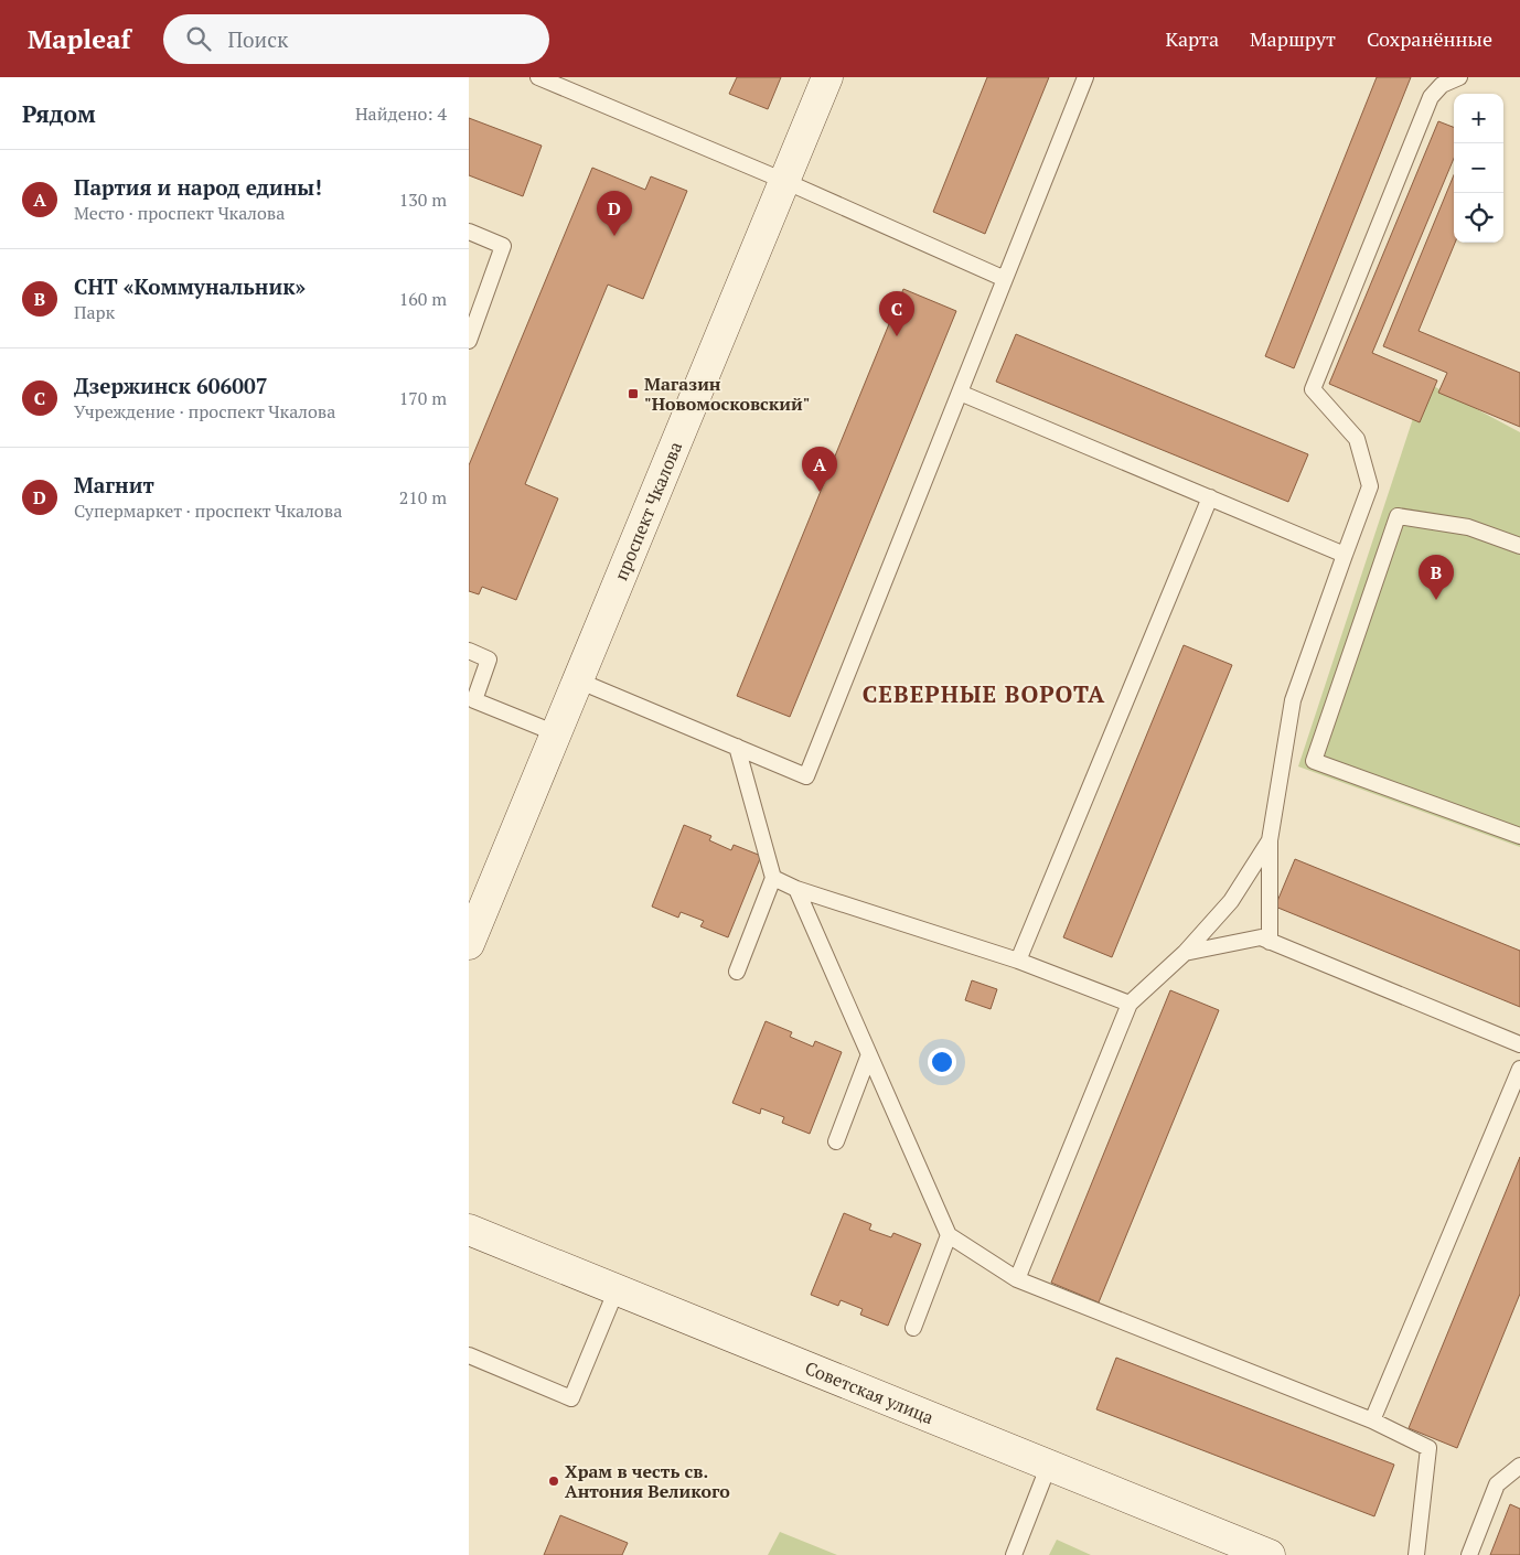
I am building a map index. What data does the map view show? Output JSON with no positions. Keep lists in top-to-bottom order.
{
  "streets": {
    "main road": ["проспект Чкалова", "Советская улица"]
  },
  "districts": ["СЕВЕРНЫЕ ВОРОТА"],
  "places": {
    "transit": ["Магазин \"Новомосковский\""],
    "other": ["Храм в честь св. Антония Великого"]
  },
  "page": {
    "header": "Mapleaf",
    "search": "Поиск",
    "nav": ["Карта", "Маршрут", "Сохранённые"],
    "heading": ["Рядом", "Найдено: 4"],
    "map_buttons": ["+", "−"],
    "list": [
      {
        "mark": "A",
        "name": "Партия и народ едины!",
        "note": "Место · проспект Чкалова",
        "value": "130 m"
      },
      {
        "mark": "B",
        "name": "СНТ «Коммунальник»",
        "note": "Парк",
        "value": "160 m"
      },
      {
        "mark": "C",
        "name": "Дзержинск 606007",
        "note": "Учреждение · проспект Чкалова",
        "value": "170 m"
      },
      {
        "mark": "D",
        "name": "Магнит",
        "note": "Супермаркет · проспект Чкалова",
        "value": "210 m"
      }
    ],
    "pins": [
      "D",
      "C",
      "A",
      "B"
    ]
  }
}
